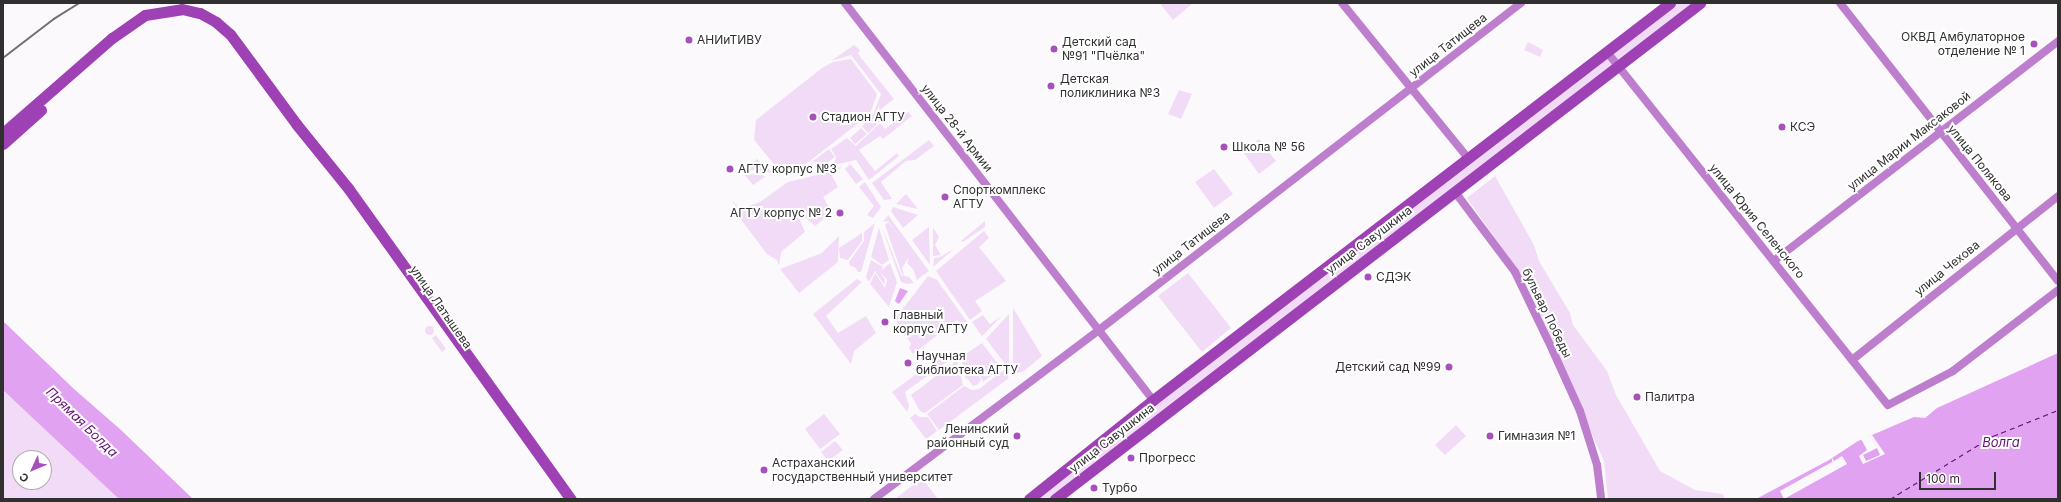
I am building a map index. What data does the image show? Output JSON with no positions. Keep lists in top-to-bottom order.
{
  "streets": {
    "highway": ["улица Савушкина", "улица Латышева"],
    "street": [
      "улица Татищева",
      "улица 28-й Армии",
      "улица Марии Максаковой",
      "улица Полякова",
      "улица Юрия Селенского",
      "улица Чехова",
      "бульвар Победы"
    ]
  },
  "crossings": [
    ["улица Татищева", "улица 28-й Армии"],
    ["улица 28-й Армии", "улица Савушкина"],
    ["улица Марии Максаковой", "улица Полякова"],
    ["улица Марии Максаковой", "улица Юрия Селенского"],
    ["улица Полякова", "улица Чехова"],
    ["улица Юрия Селенского", "улица Савушкина"],
    ["улица Юрия Селенского", "улица Чехова"],
    ["улица Савушкина", "бульвар Победы"]
  ],
  "water": ["Прямая Болда", "Волга"],
  "places": [
    "АНИиТИВУ",
    "ОКВД Амбулаторное отделение № 1",
    "Детский сад №91 \"Пчёлка\"",
    "Детская поликлиника №3",
    "Стадион АГТУ",
    "КСЭ",
    "Школа № 56",
    "АГТУ корпус №3",
    "Спорткомплекс АГТУ",
    "АГТУ корпус № 2",
    "СДЭК",
    "Главный корпус АГТУ",
    "Научная библиотека АГТУ",
    "Детский сад №99",
    "Палитра",
    "Ленинский районный суд",
    "Гимназия №1",
    "Прогресс",
    "Астраханский государственный университет",
    "Турбо"
  ],
  "scale_bar": "100 m",
  "north": "bottom left"
}
